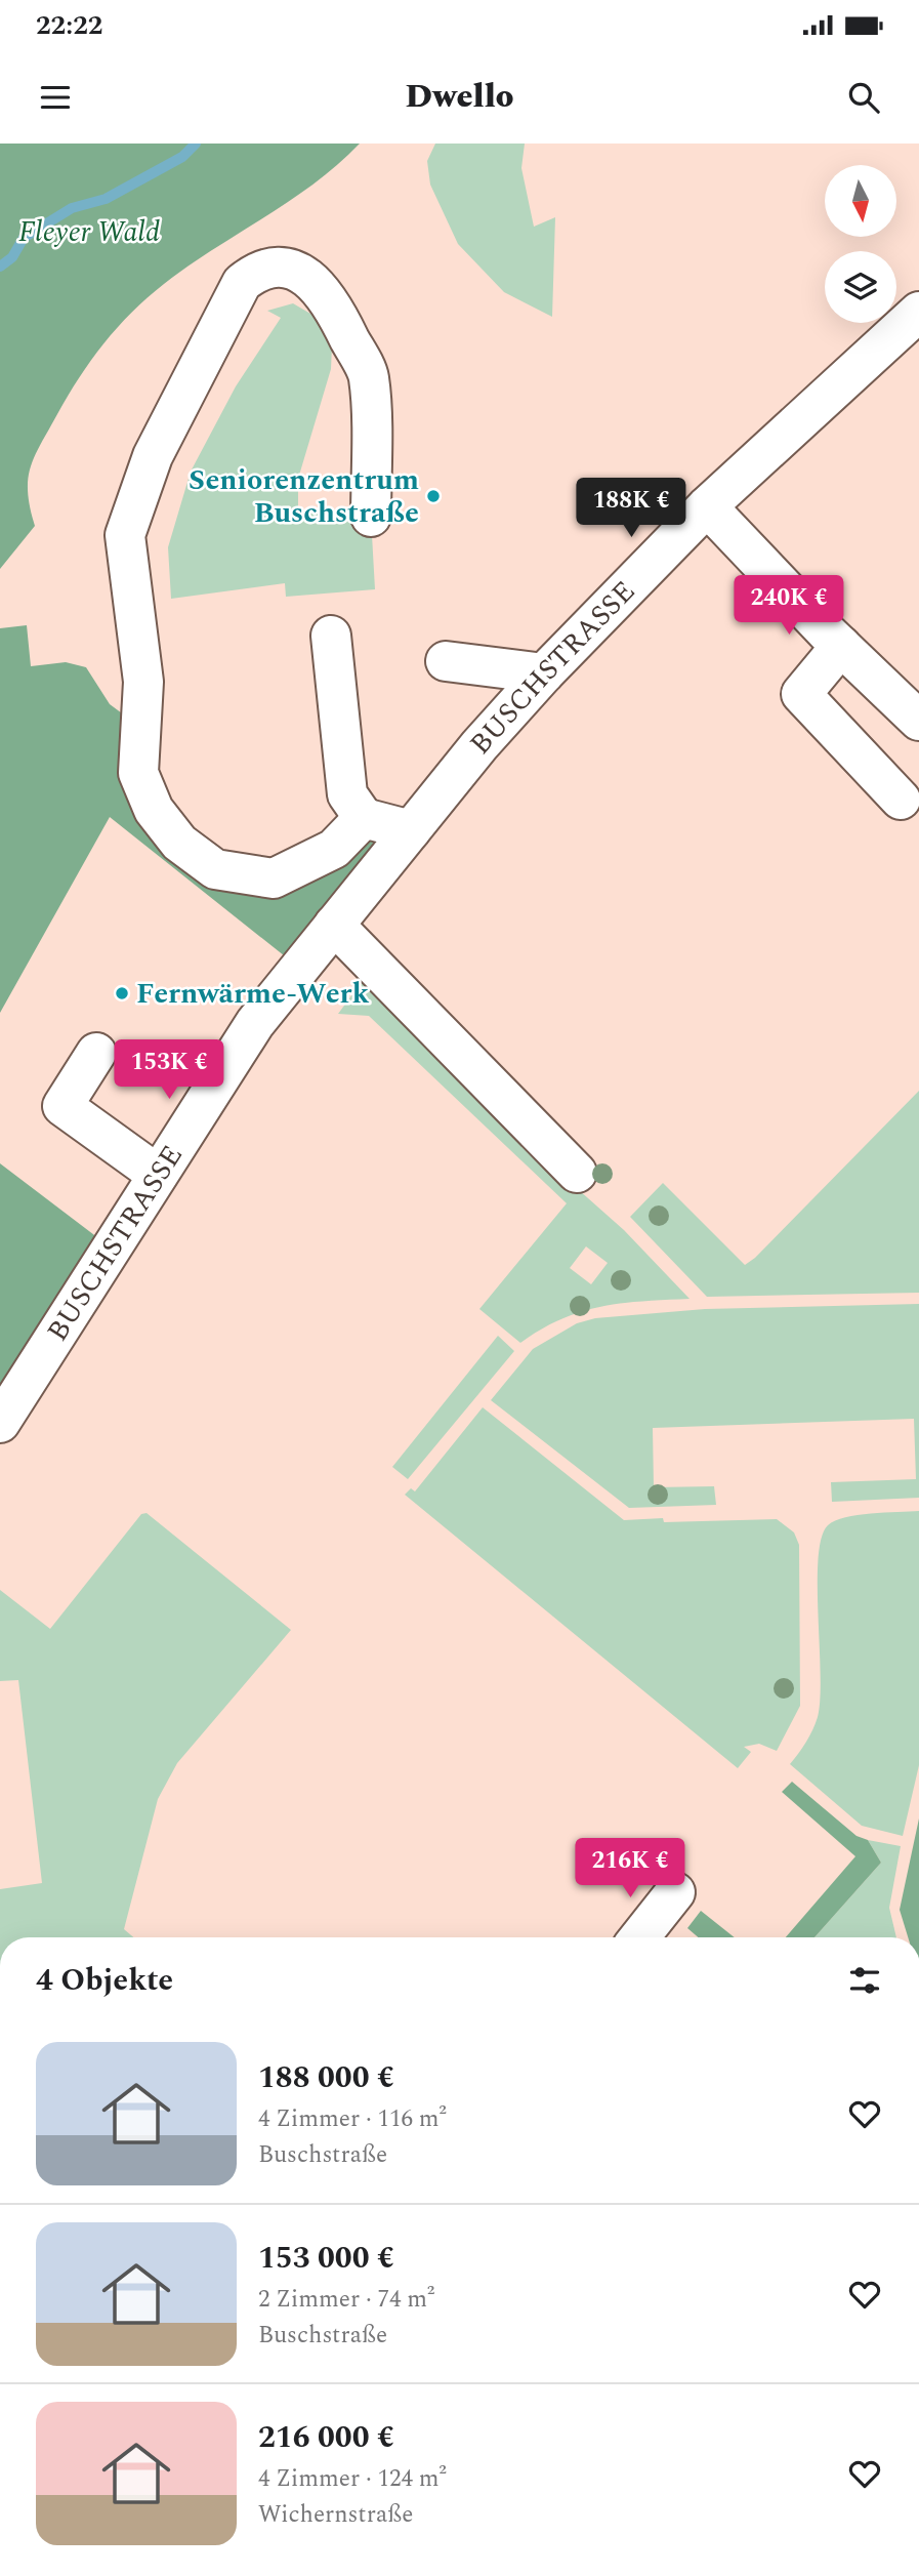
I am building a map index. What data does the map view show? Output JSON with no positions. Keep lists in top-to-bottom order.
{
  "streets": {
    "street": ["BUSCHSTRASSE"]
  },
  "parks": ["Fleyer Wald"],
  "places": ["Seniorenzentrum Buschstraße", "Fernwärme-Werk"],
  "north": "bottom",
  "page": {
    "status": "22:22",
    "header": "Dwello",
    "price": [
      "188K €",
      "240K €",
      "153K €",
      "216K €"
    ],
    "heading": "4 Objekte",
    "list": [
      {
        "name": "188 000 €",
        "note": "4 Zimmer · 116 m² · Buschstraße"
      },
      {
        "name": "153 000 €",
        "note": "2 Zimmer · 74 m² · Buschstraße"
      },
      {
        "name": "216 000 €",
        "note": "4 Zimmer · 124 m² · Wichernstraße"
      }
    ]
  }
}
